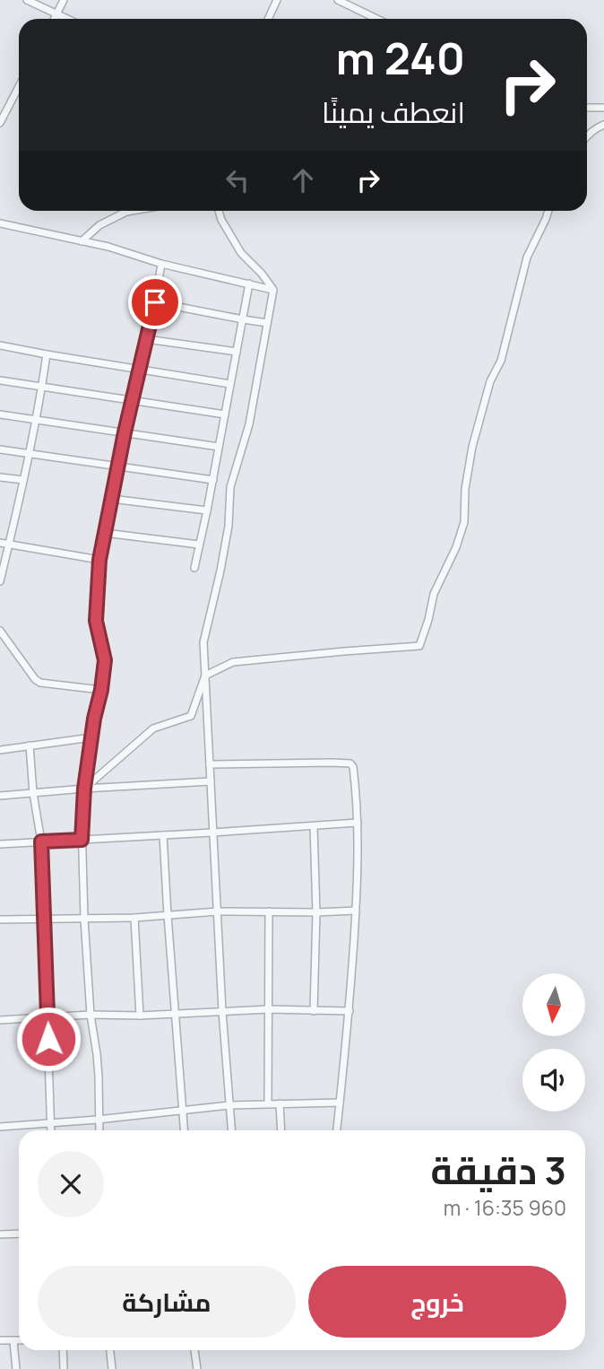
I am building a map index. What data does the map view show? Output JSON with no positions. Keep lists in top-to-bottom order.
{
  "north": "bottom",
  "page": {
    "turn": ["240 m", "انعطف يمينًا"],
    "heading": ["3 دقيقة", "960 m · 16:35"],
    "buttons": ["خروج", "مشاركة"]
  }
}
